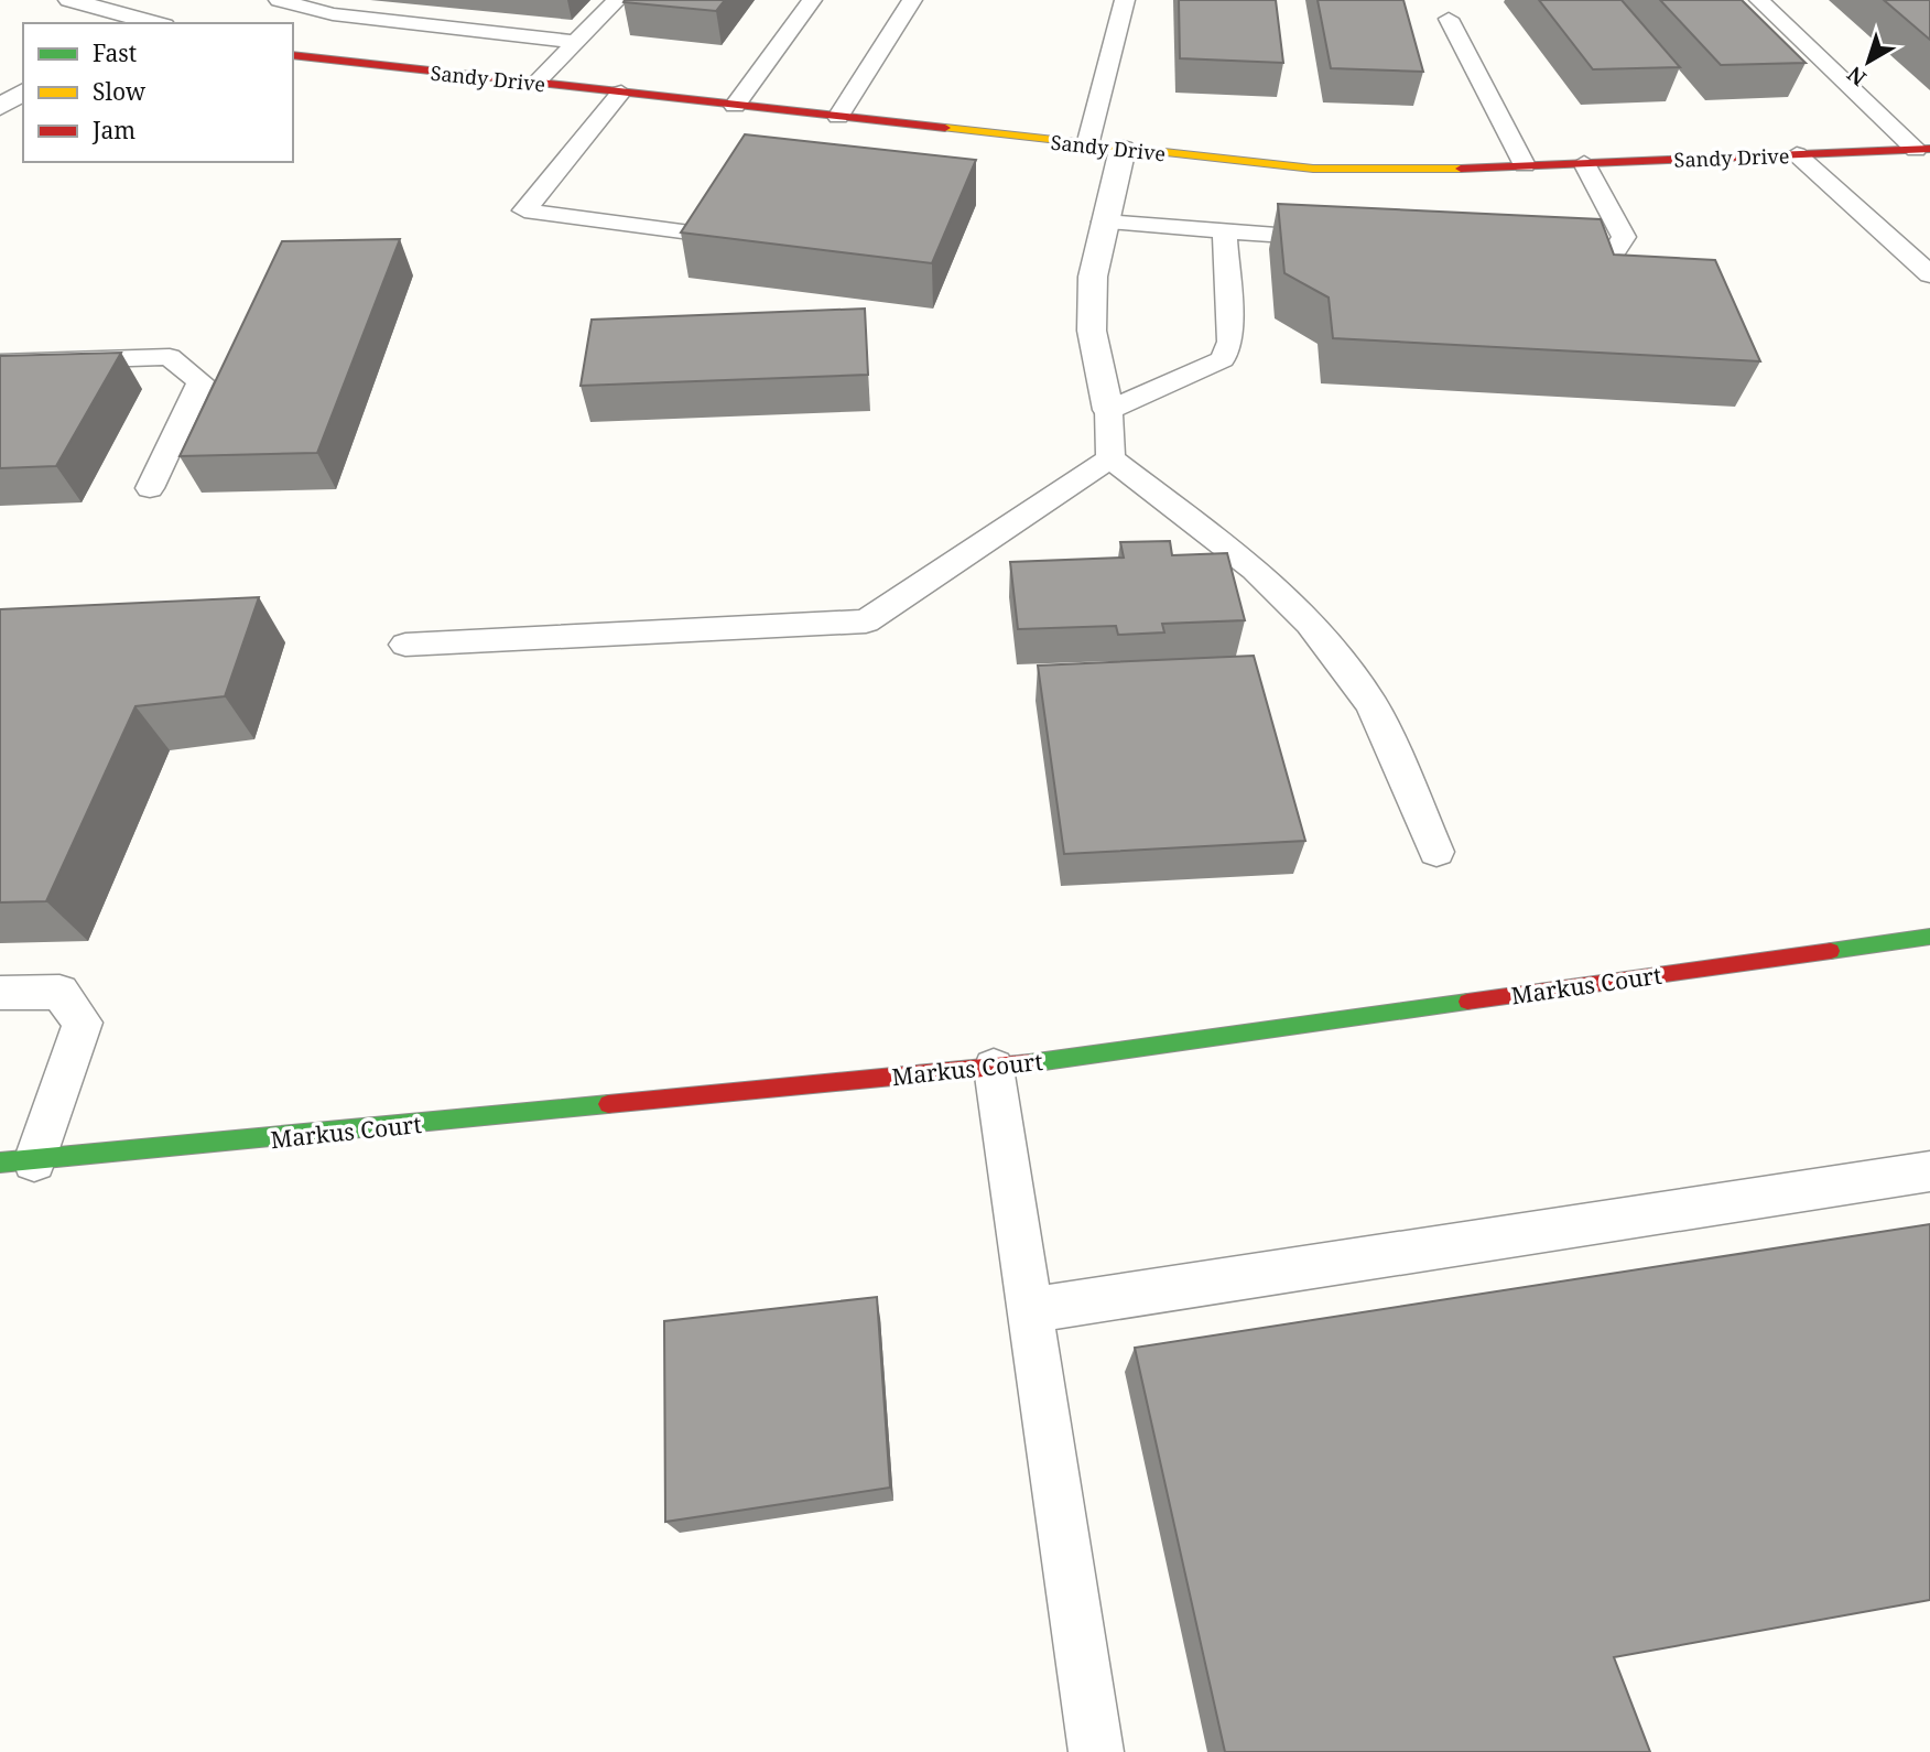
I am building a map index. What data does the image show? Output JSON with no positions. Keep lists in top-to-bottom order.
{
  "streets": {
    "street": ["Sandy Drive", "Markus Court"]
  },
  "legend": ["Fast", "Slow", "Jam"],
  "north": "bottom left"
}
